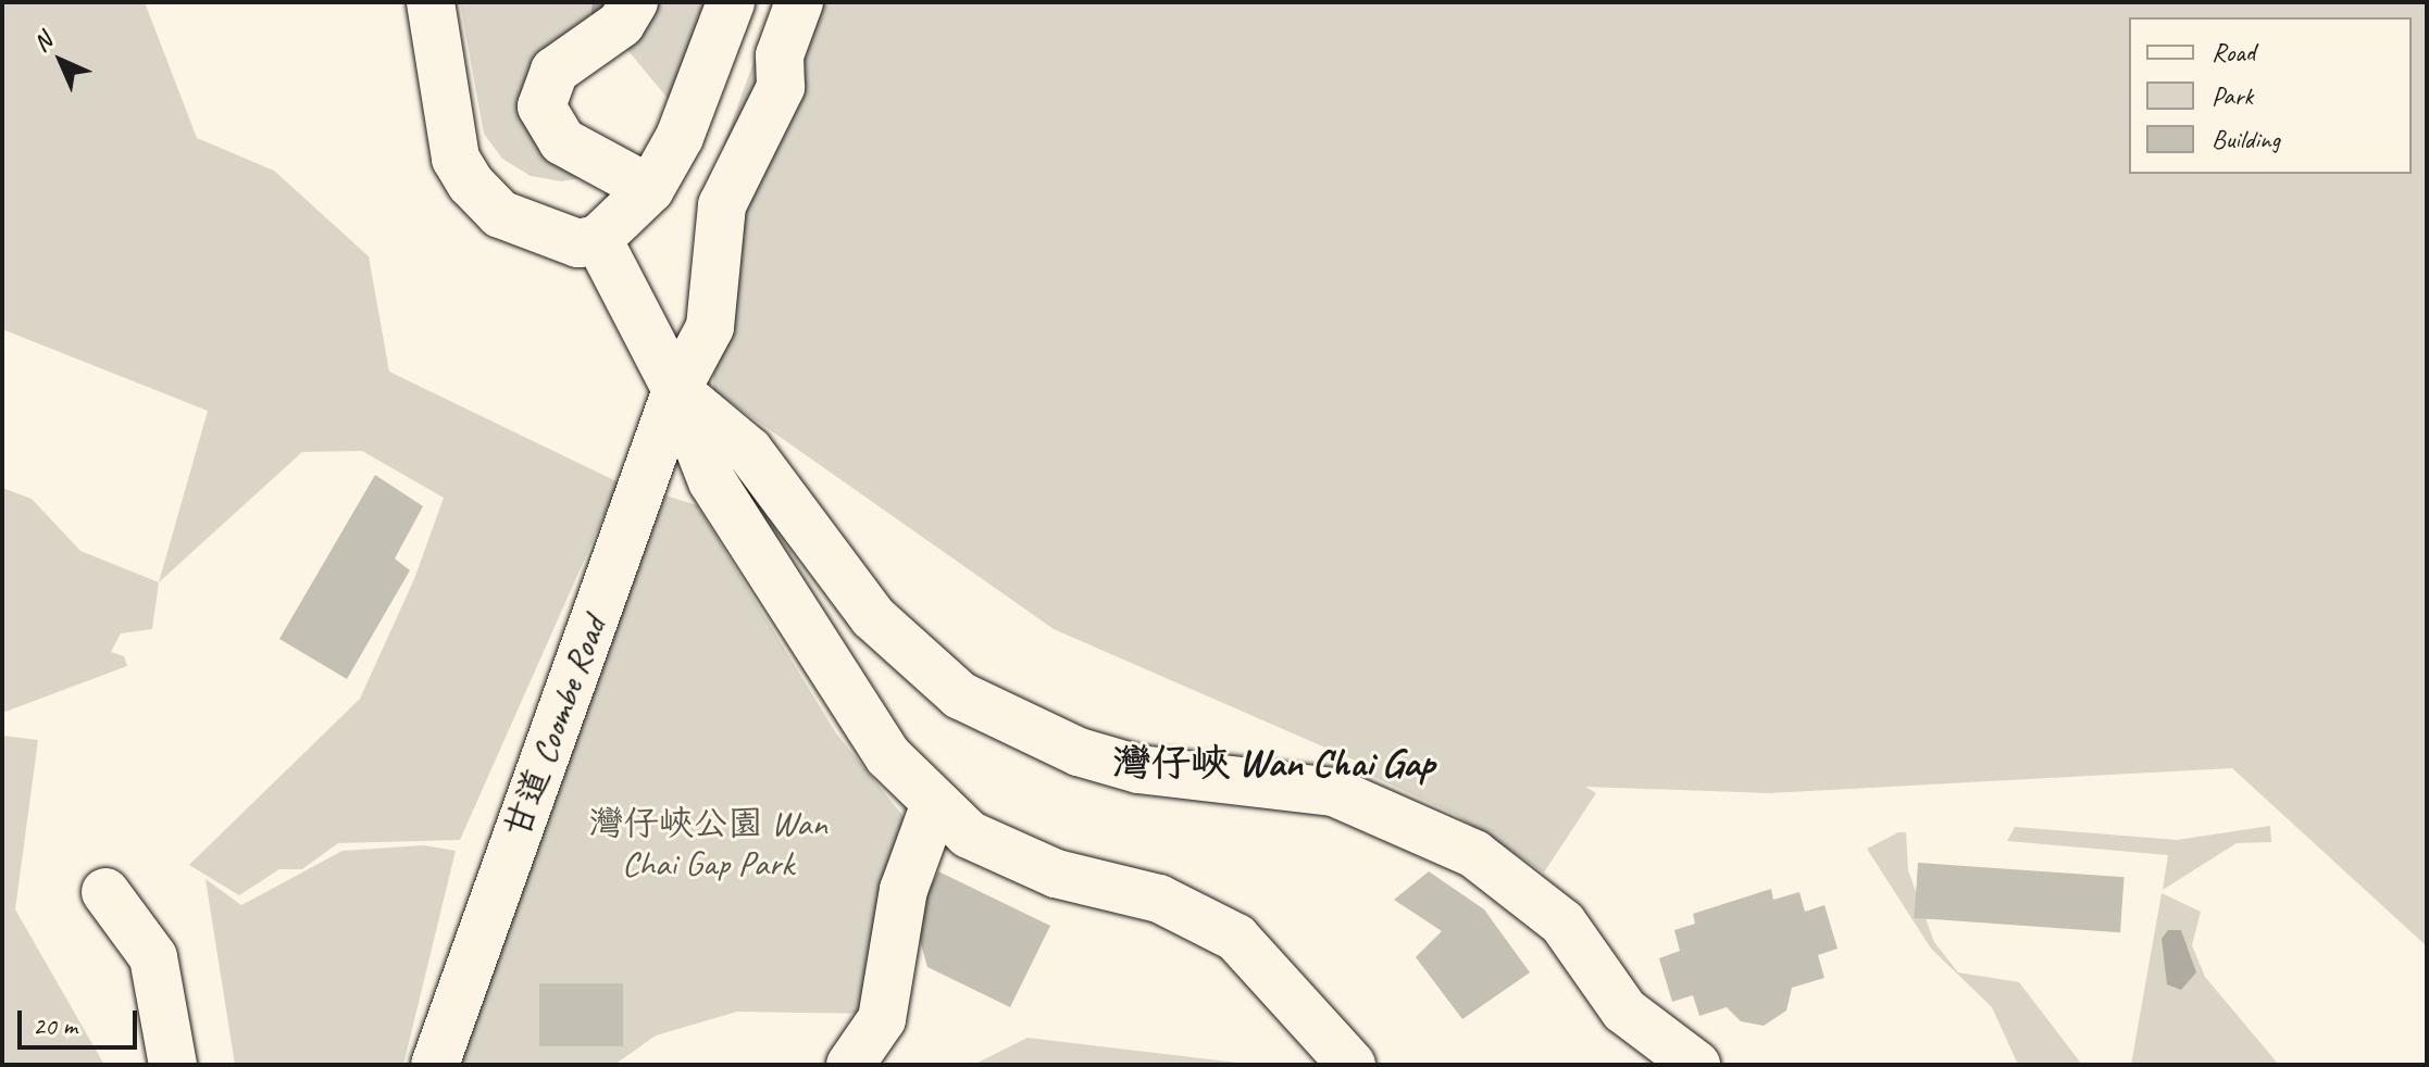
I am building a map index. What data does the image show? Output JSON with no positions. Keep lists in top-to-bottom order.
{
  "streets": {
    "street": ["甘道 Coombe Road"]
  },
  "districts": ["灣仔峽 Wan Chai Gap"],
  "parks": ["灣仔峽公園 Wan Chai Gap Park"],
  "legend": ["Road", "Park", "Building"],
  "scale_bar": "20 m",
  "north": "top left"
}
